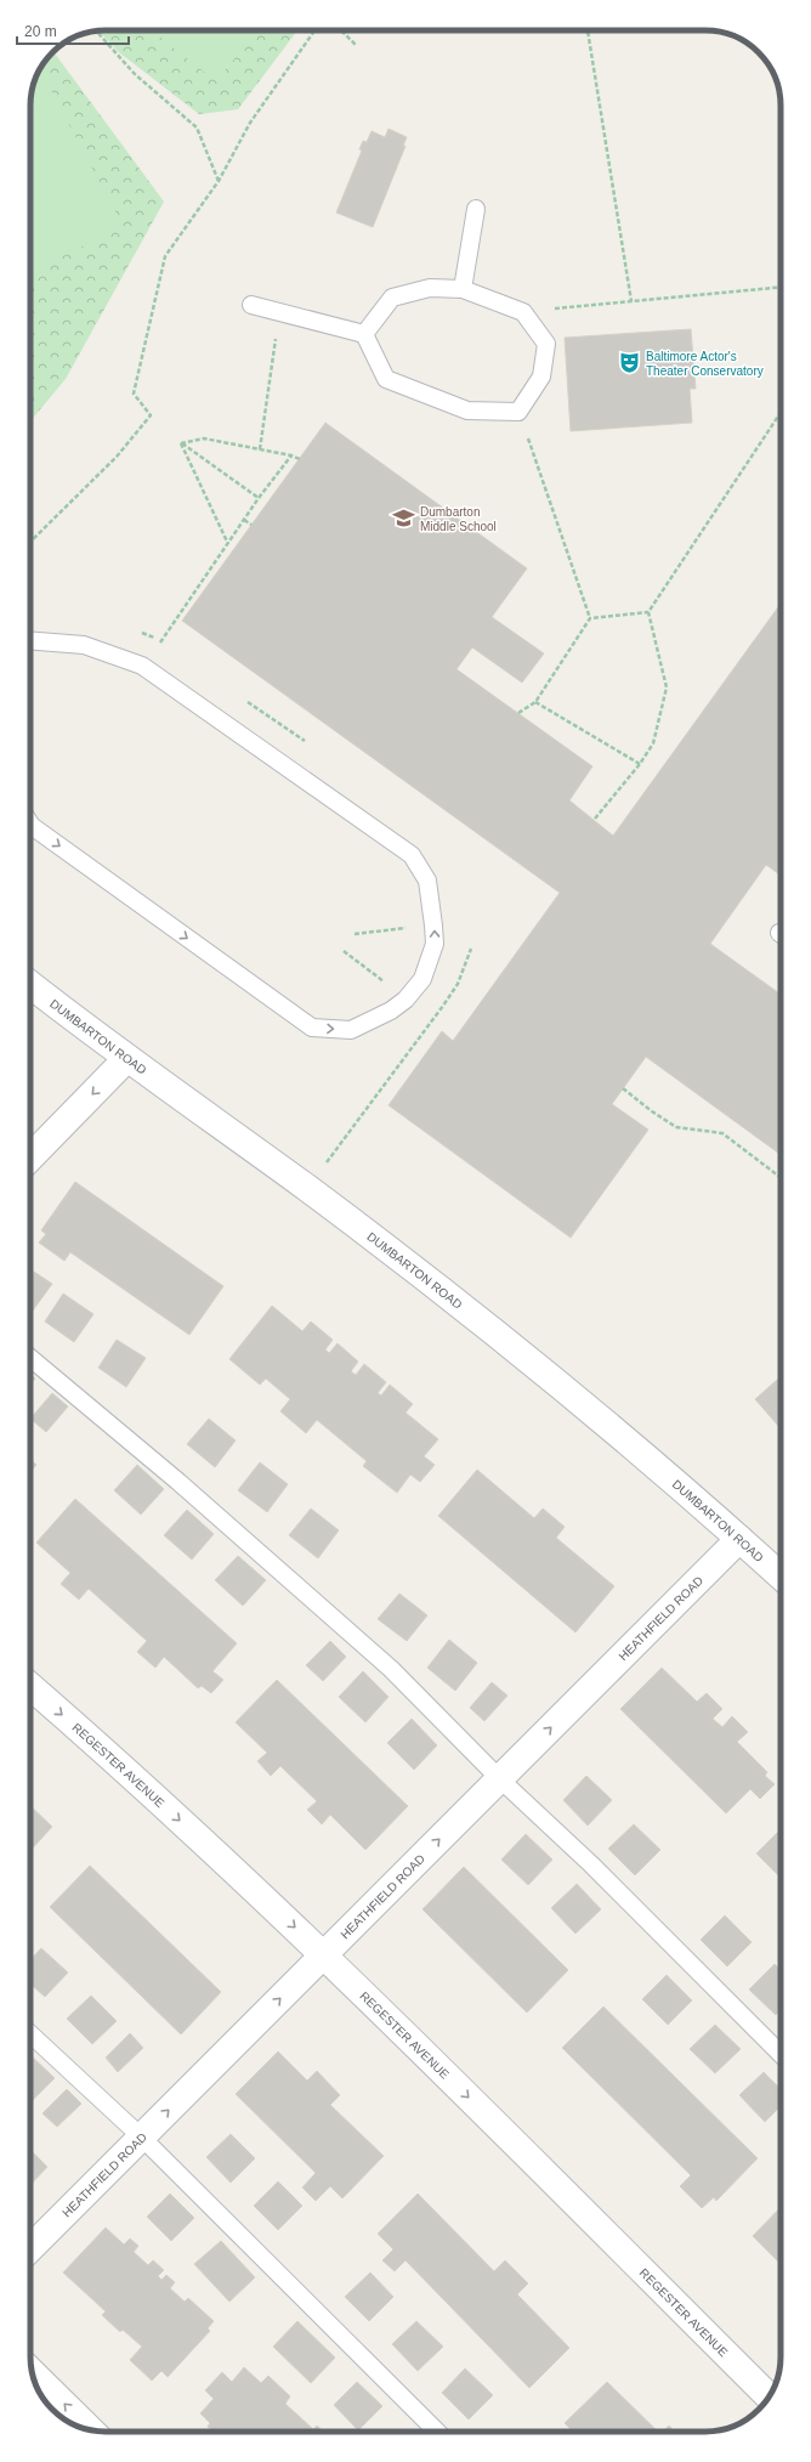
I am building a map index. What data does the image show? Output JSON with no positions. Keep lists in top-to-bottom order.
{
  "streets": {
    "street": ["DUMBARTON ROAD", "HEATHFIELD ROAD", "REGESTER AVENUE"]
  },
  "crossings": [
    ["DUMBARTON ROAD", "HEATHFIELD ROAD"],
    ["HEATHFIELD ROAD", "REGESTER AVENUE"]
  ],
  "one_way": ["HEATHFIELD ROAD", "REGESTER AVENUE"],
  "places": {
    "theatre": ["Baltimore Actor's Theater Conservatory"],
    "school or university": ["Dumbarton Middle School"]
  },
  "scale_bar": "20 m"
}
